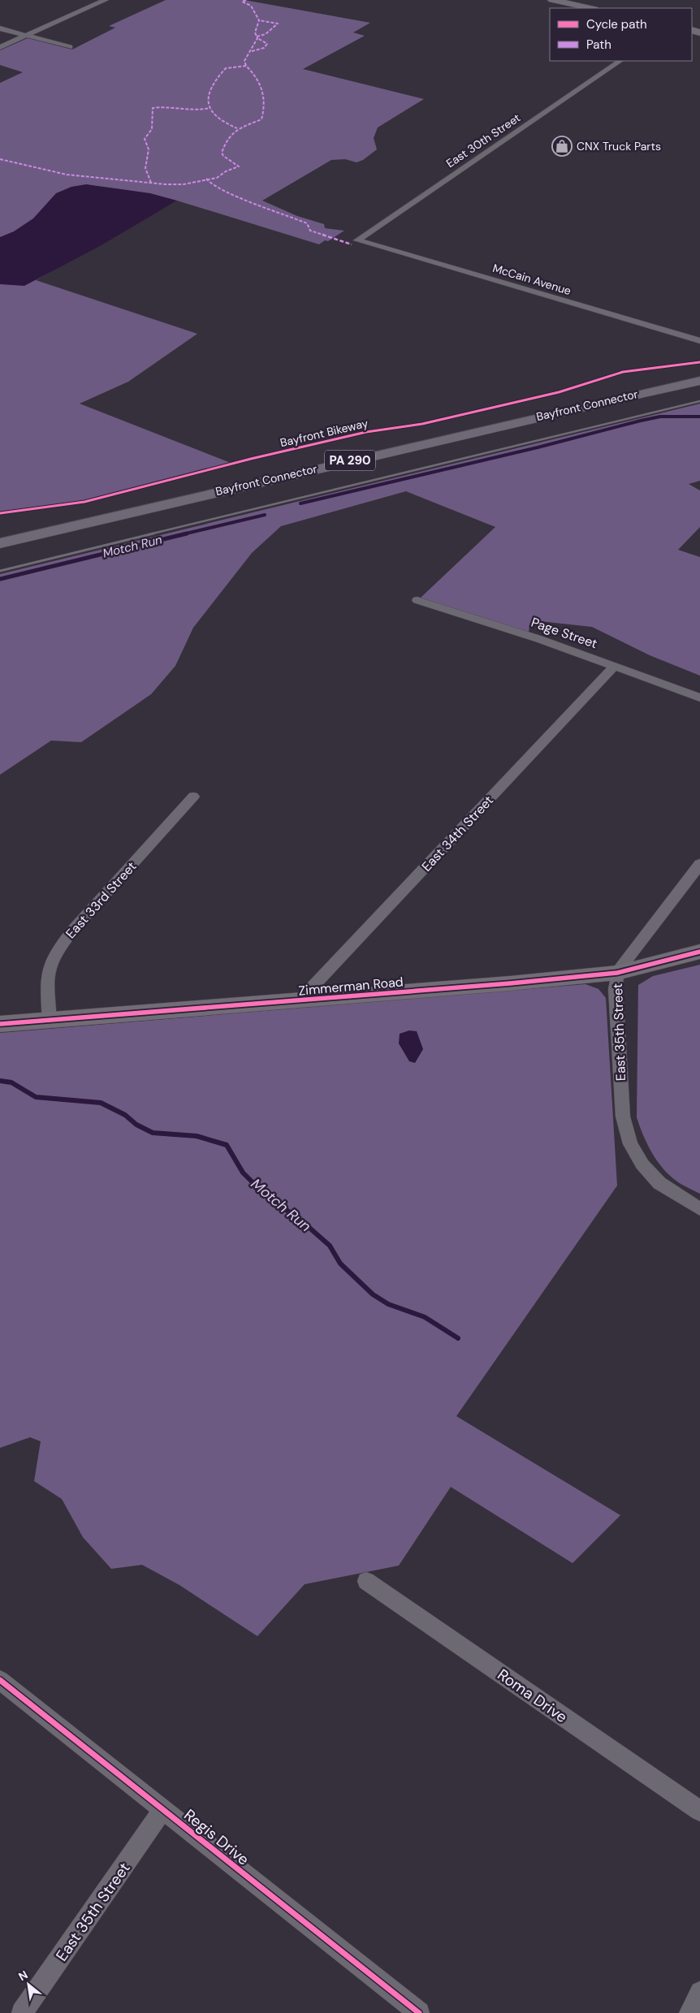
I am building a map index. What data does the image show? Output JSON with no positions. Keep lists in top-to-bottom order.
{
  "streets": {
    "highway": ["Bayfront Connector", "PA 290"],
    "street": [
      "East 30th Street",
      "McCain Avenue",
      "Page Street",
      "East 34th Street",
      "East 33rd Street",
      "Zimmerman Road",
      "East 35th Street",
      "Roma Drive",
      "Regis Drive"
    ],
    "cycle path": ["Bayfront Bikeway"]
  },
  "crossings": [
    ["East 30th Street", "McCain Avenue"],
    ["Page Street", "East 34th Street"],
    ["East 34th Street", "Zimmerman Road"],
    ["East 33rd Street", "Zimmerman Road"],
    ["Zimmerman Road", "East 35th Street"],
    ["East 35th Street", "Regis Drive"]
  ],
  "water": ["Motch Run"],
  "places": {
    "shop": ["CNX Truck Parts"]
  },
  "legend": ["Cycle path", "Path"],
  "north": "top left"
}
